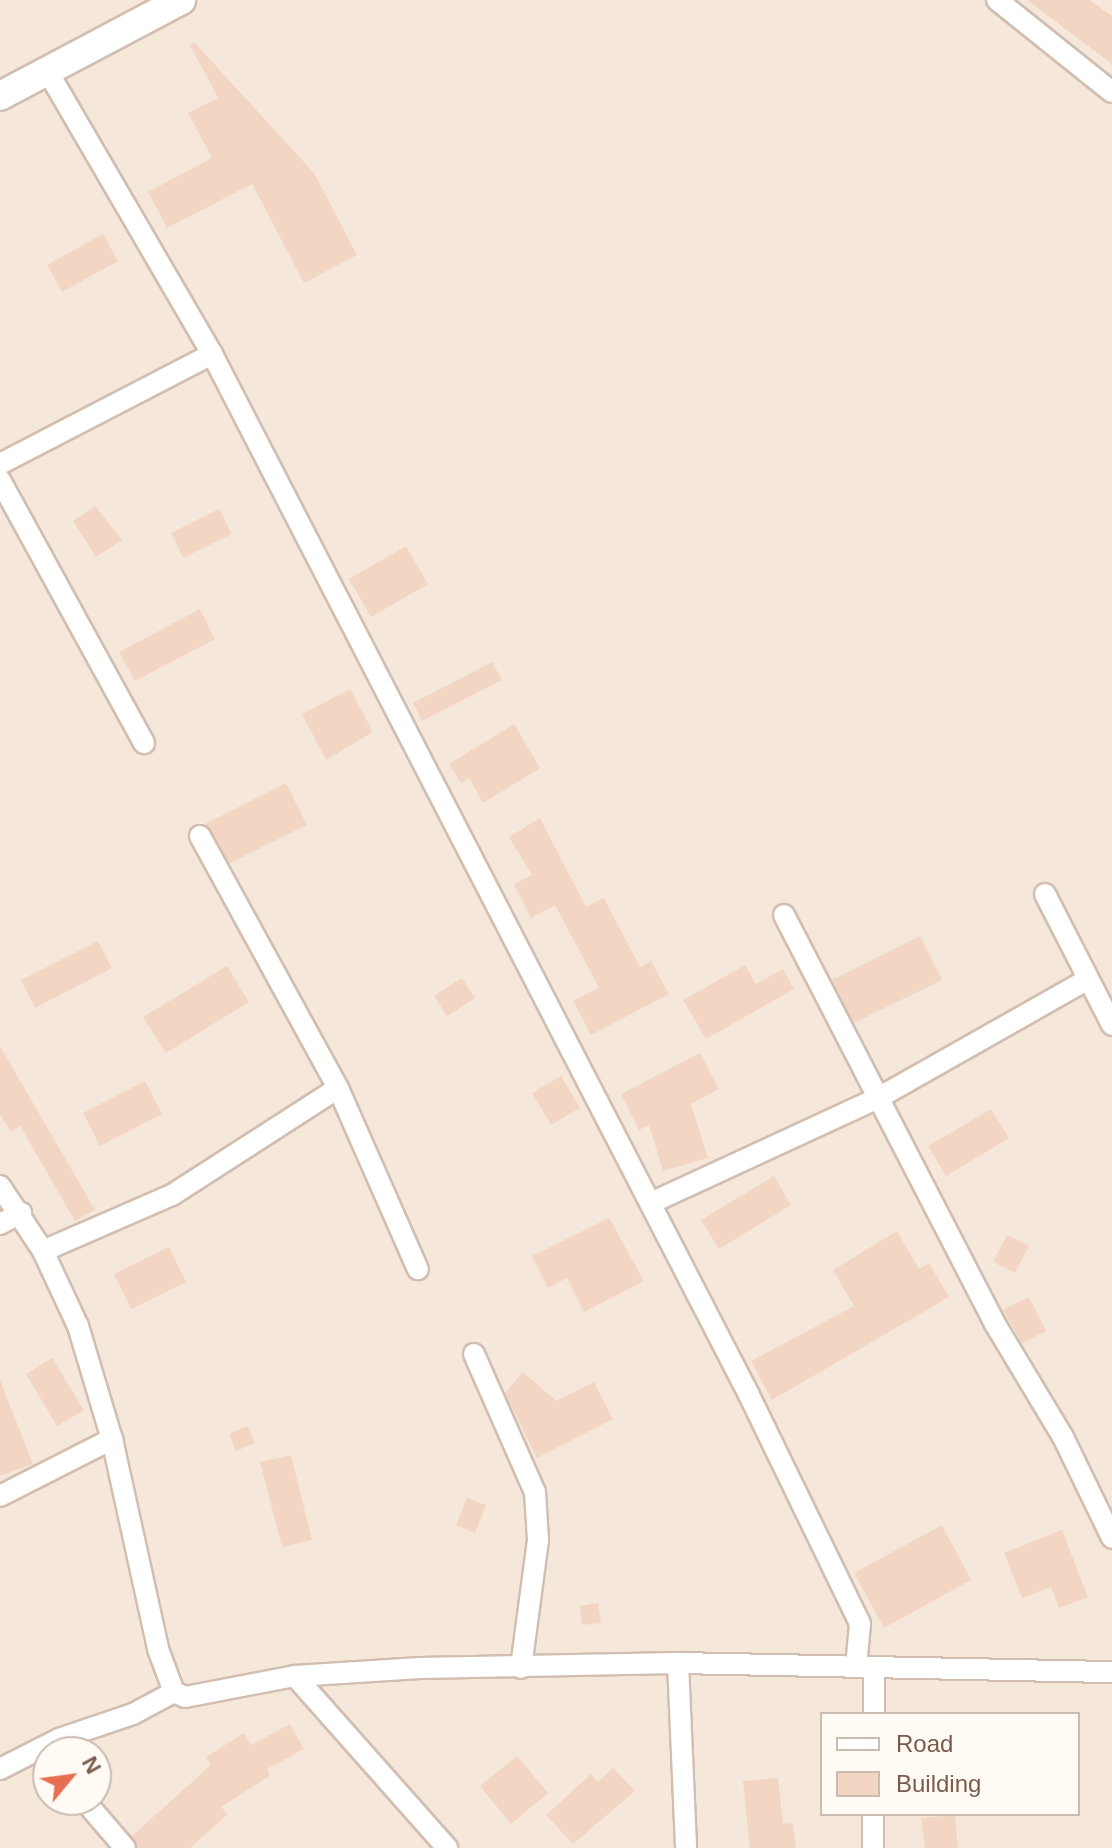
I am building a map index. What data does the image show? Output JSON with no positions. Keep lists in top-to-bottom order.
{
  "legend": ["Road", "Building"],
  "north": "top right"
}
